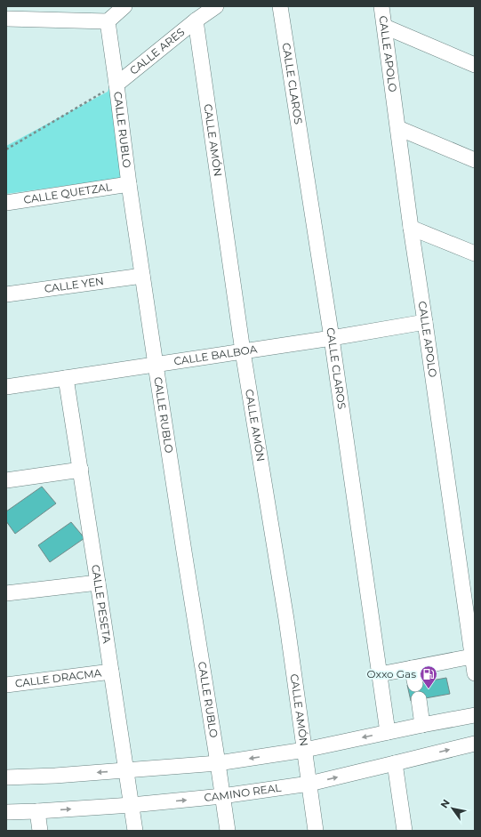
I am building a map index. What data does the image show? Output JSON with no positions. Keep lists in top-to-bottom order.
{
  "streets": {
    "street": [
      "CALLE ARES",
      "CALLE APOLO",
      "CALLE CLAROS",
      "CALLE RUBLO",
      "CALLE AMÓN",
      "CALLE QUETZAL",
      "CALLE YEN",
      "CALLE BALBOA",
      "CALLE PESETA",
      "CALLE DRACMA",
      "CAMINO REAL"
    ]
  },
  "crossings": [
    ["CALLE ARES", "CALLE RUBLO"],
    ["CALLE ARES", "CALLE AMÓN"],
    ["CALLE APOLO", "CALLE BALBOA"],
    ["CALLE CLAROS", "CALLE BALBOA"],
    ["CALLE RUBLO", "CALLE QUETZAL"],
    ["CALLE RUBLO", "CALLE YEN"],
    ["CALLE RUBLO", "CALLE BALBOA"],
    ["CALLE RUBLO", "CAMINO REAL"],
    ["CALLE AMÓN", "CALLE BALBOA"],
    ["CALLE AMÓN", "CAMINO REAL"],
    ["CALLE BALBOA", "CALLE PESETA"],
    ["CALLE PESETA", "CALLE DRACMA"],
    ["CALLE PESETA", "CAMINO REAL"]
  ],
  "places": {
    "fuel station": ["Oxxo Gas"]
  },
  "north": "top left"
}
